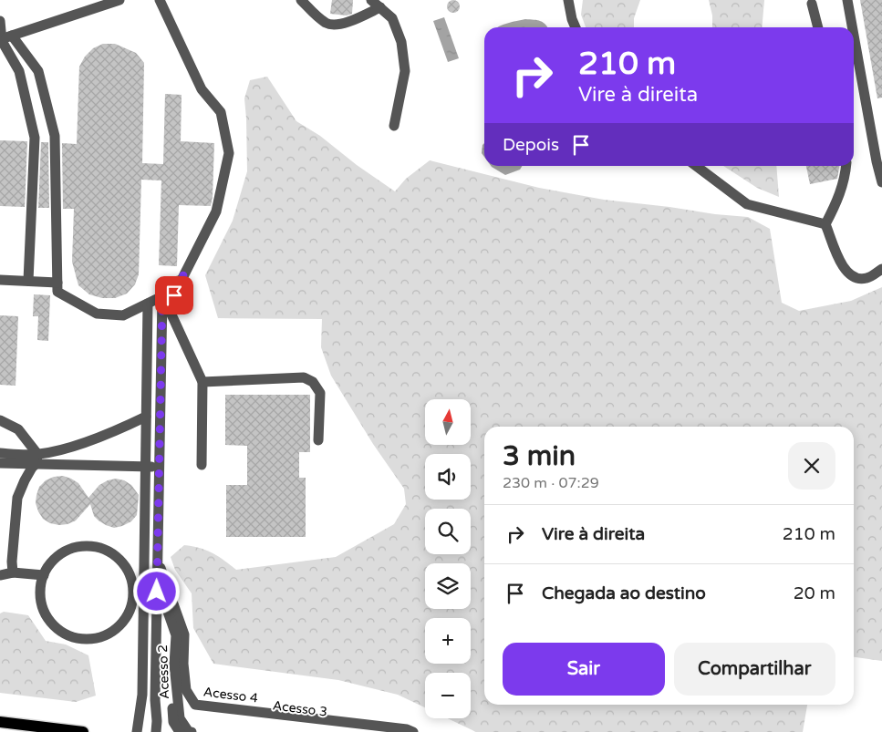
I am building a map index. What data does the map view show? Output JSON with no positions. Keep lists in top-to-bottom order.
{
  "streets": {
    "lane": ["Acesso 2", "Acesso 4", "Acesso 3"]
  },
  "crossings": [
    ["Acesso 4", "Acesso 3"]
  ],
  "north": "top",
  "page": {
    "turn": ["210 m", "Vire à direita"],
    "then": "Depois",
    "map_buttons": ["+", "−"],
    "heading": ["3 min", "230 m · 07:29"],
    "list": [
      {
        "name": "Vire à direita",
        "value": "210 m"
      },
      {
        "name": "Chegada ao destino",
        "value": "20 m"
      }
    ],
    "buttons": ["Sair", "Compartilhar"]
  }
}
